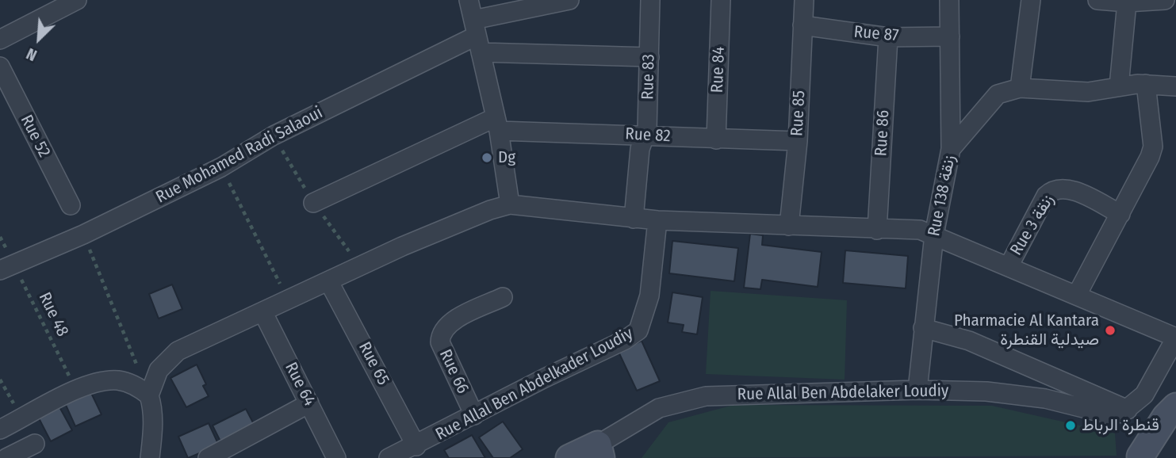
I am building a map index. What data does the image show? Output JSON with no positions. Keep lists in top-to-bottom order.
{
  "streets": {
    "street": [
      "Rue 87",
      "Rue 84",
      "Rue 83",
      "Rue 85",
      "Rue 86",
      "Rue 82",
      "Rue 52",
      "Rue Mohamed Radi Salaoui",
      "Rue 138 زنقة",
      "Rue 3 زنقة",
      "Rue 65",
      "Rue 66",
      "Rue 64",
      "Rue Allal Ben Abdelkader Loudiy",
      "Rue Allal Ben Abdelaker Loudiy"
    ],
    "path": ["Rue 48"]
  },
  "crossings": [
    ["Rue 87", "Rue 85"],
    ["Rue 87", "Rue 86"],
    ["Rue 87", "Rue 138 زنقة"],
    ["Rue 84", "Rue 82"],
    ["Rue 83", "Rue 82"],
    ["Rue 83", "Rue Mohamed Radi Salaoui"],
    ["Rue 85", "Rue 82"],
    ["Rue Mohamed Radi Salaoui", "Rue 48"],
    ["Rue 138 زنقة", "Rue Allal Ben Abdelaker Loudiy"],
    ["Rue 65", "Rue Allal Ben Abdelkader Loudiy"],
    ["Rue 66", "Rue Allal Ben Abdelkader Loudiy"]
  ],
  "places": ["Dg", "Pharmacie Al Kantara صيدلية القنطرة", "قنطرة الرباط"],
  "north": "bottom left"
}
